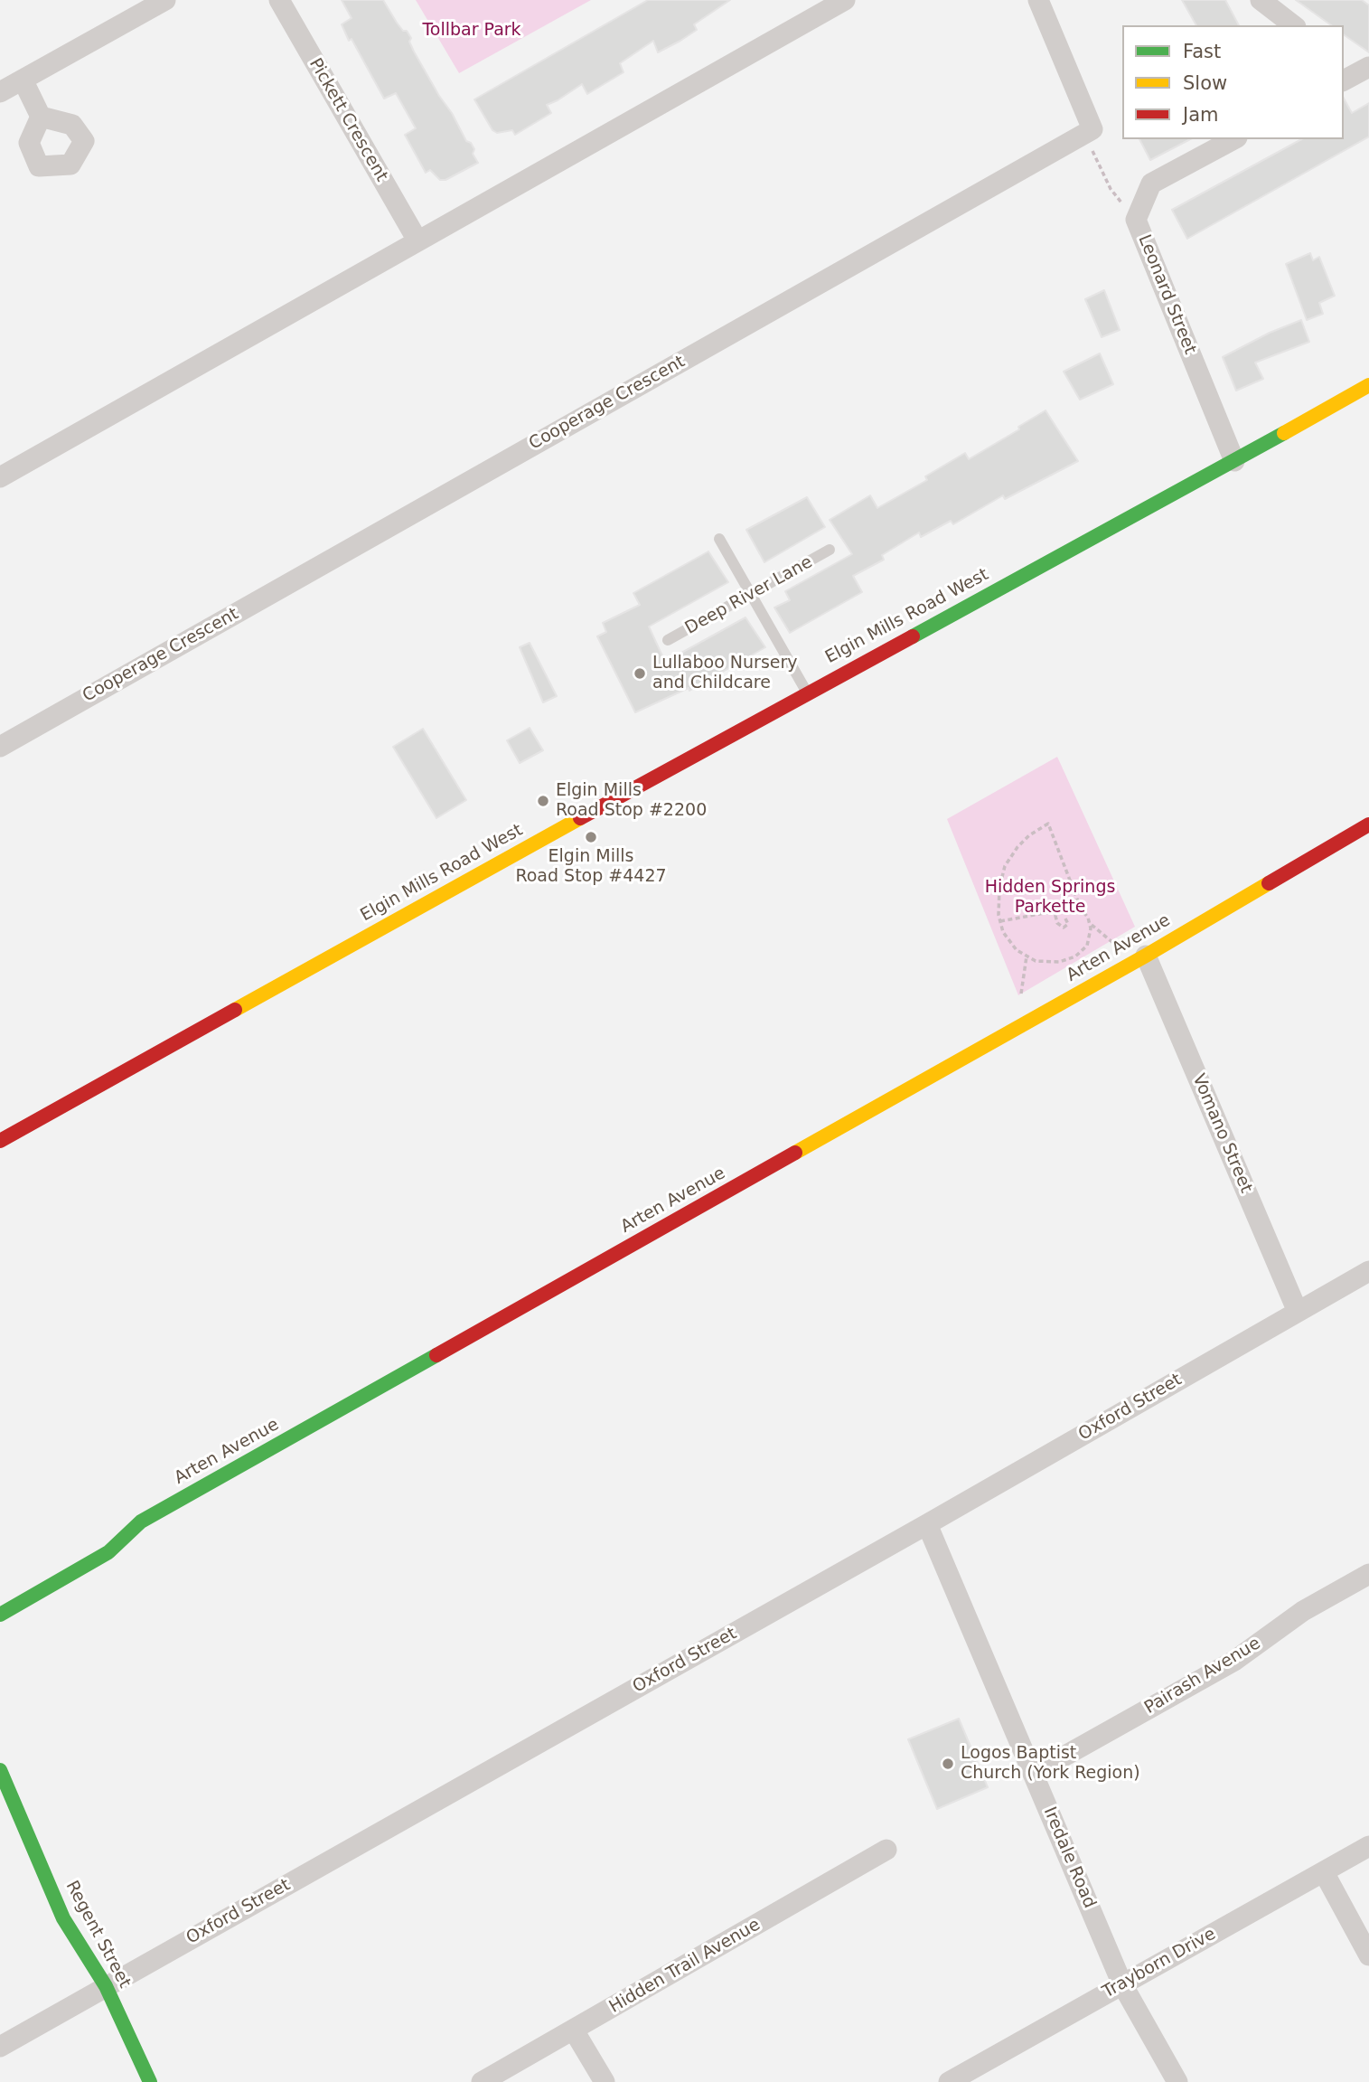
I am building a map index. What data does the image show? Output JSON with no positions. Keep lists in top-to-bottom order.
{
  "streets": {
    "street": [
      "Pickett Crescent",
      "Leonard Street",
      "Cooperage Crescent",
      "Elgin Mills Road West",
      "Arten Avenue",
      "Vomano Street",
      "Oxford Street",
      "Pairash Avenue",
      "Iredale Road",
      "Regent Street",
      "Trayborn Drive",
      "Hidden Trail Avenue"
    ],
    "lane": ["Deep River Lane"]
  },
  "crossings": [
    ["Leonard Street", "Elgin Mills Road West"],
    ["Arten Avenue", "Vomano Street"],
    ["Vomano Street", "Oxford Street"],
    ["Oxford Street", "Iredale Road"],
    ["Oxford Street", "Regent Street"],
    ["Pairash Avenue", "Iredale Road"],
    ["Iredale Road", "Trayborn Drive"]
  ],
  "parks": ["Tollbar Park", "Hidden Springs Parkette"],
  "places": [
    "Lullaboo Nursery and Childcare",
    "Elgin Mills Road Stop #2200",
    "Elgin Mills Road Stop #4427",
    "Logos Baptist Church (York Region)"
  ],
  "legend": ["Fast", "Slow", "Jam"]
}
